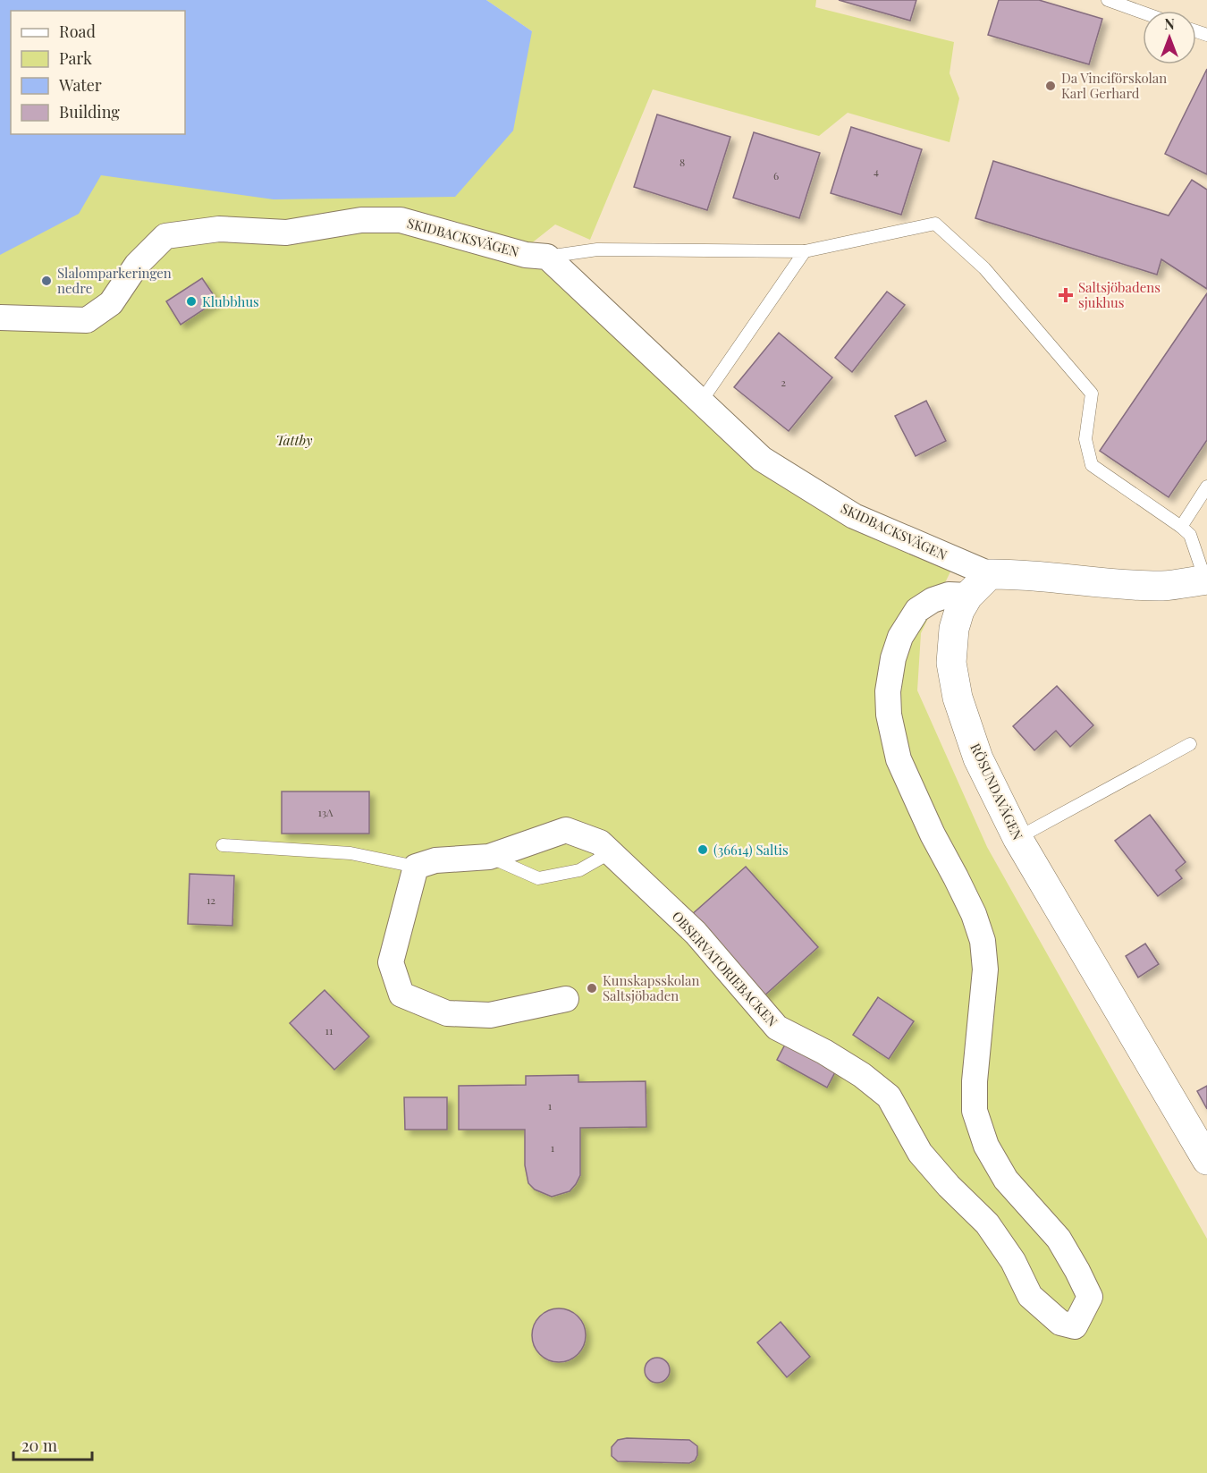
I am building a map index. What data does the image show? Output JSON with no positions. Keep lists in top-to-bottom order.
{
  "streets": {
    "street": ["SKIDBACKSVÄGEN", "RÖSUNDAVÄGEN", "OBSERVATORIEBACKEN"]
  },
  "crossings": [
    ["SKIDBACKSVÄGEN", "RÖSUNDAVÄGEN"],
    ["RÖSUNDAVÄGEN", "OBSERVATORIEBACKEN"]
  ],
  "parks": ["Tattby"],
  "places": {
    "other": [
      "Da Vinciförskolan Karl Gerhard",
      "Slalomparkeringen nedre",
      "Klubbhus",
      "(36614) Saltis",
      "Kunskapsskolan Saltsjöbaden"
    ],
    "health": ["Saltsjöbadens sjukhus"]
  },
  "house_numbers": [
    "8",
    "4",
    "6",
    "2",
    "13A",
    "12",
    "11",
    "1",
    "1"
  ],
  "legend": [
    "Road",
    "Park",
    "Water",
    "Building"
  ],
  "scale_bar": "20 m",
  "north": "top"
}
